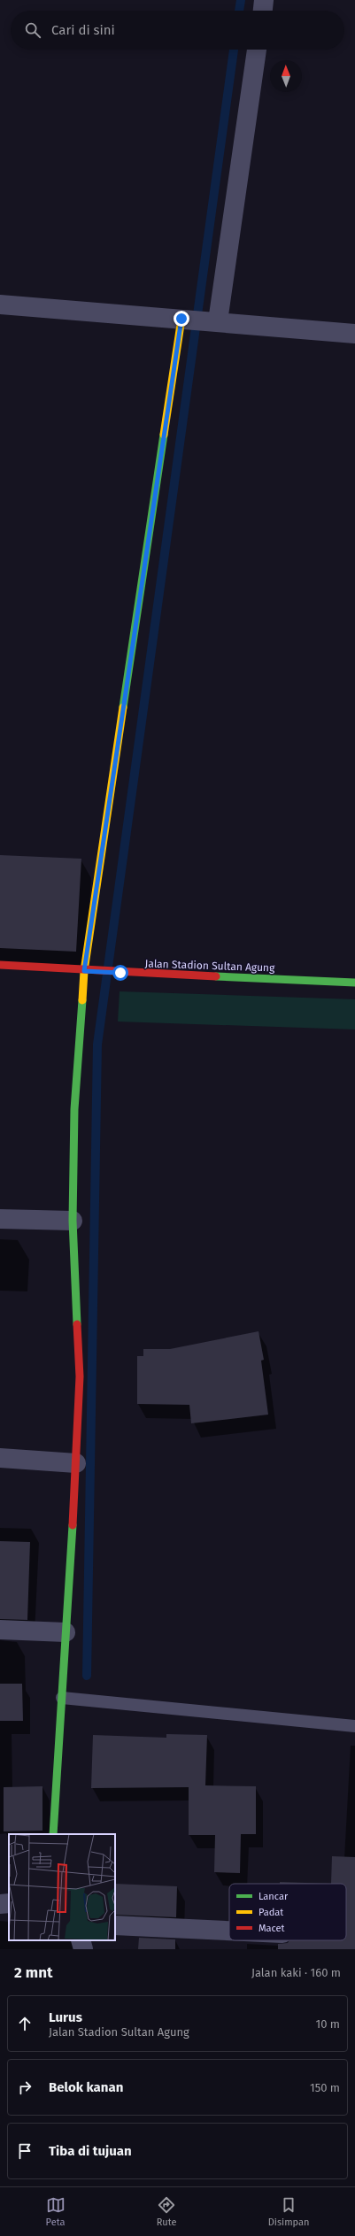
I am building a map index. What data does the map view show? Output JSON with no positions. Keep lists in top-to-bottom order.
{
  "streets": {
    "street": ["Jalan Stadion Sultan Agung"]
  },
  "legend": ["Lancar", "Padat", "Macet"],
  "north": "top",
  "page": {
    "search": "Cari di sini",
    "heading": ["2 mnt", "Jalan kaki · 160 m"],
    "list": [
      ["Lurus", "Jalan Stadion Sultan Agung", "10 m"],
      ["Belok kanan", "150 m"],
      "Tiba di tujuan"
    ],
    "nav": ["Peta", "Rute", "Disimpan"]
  }
}
